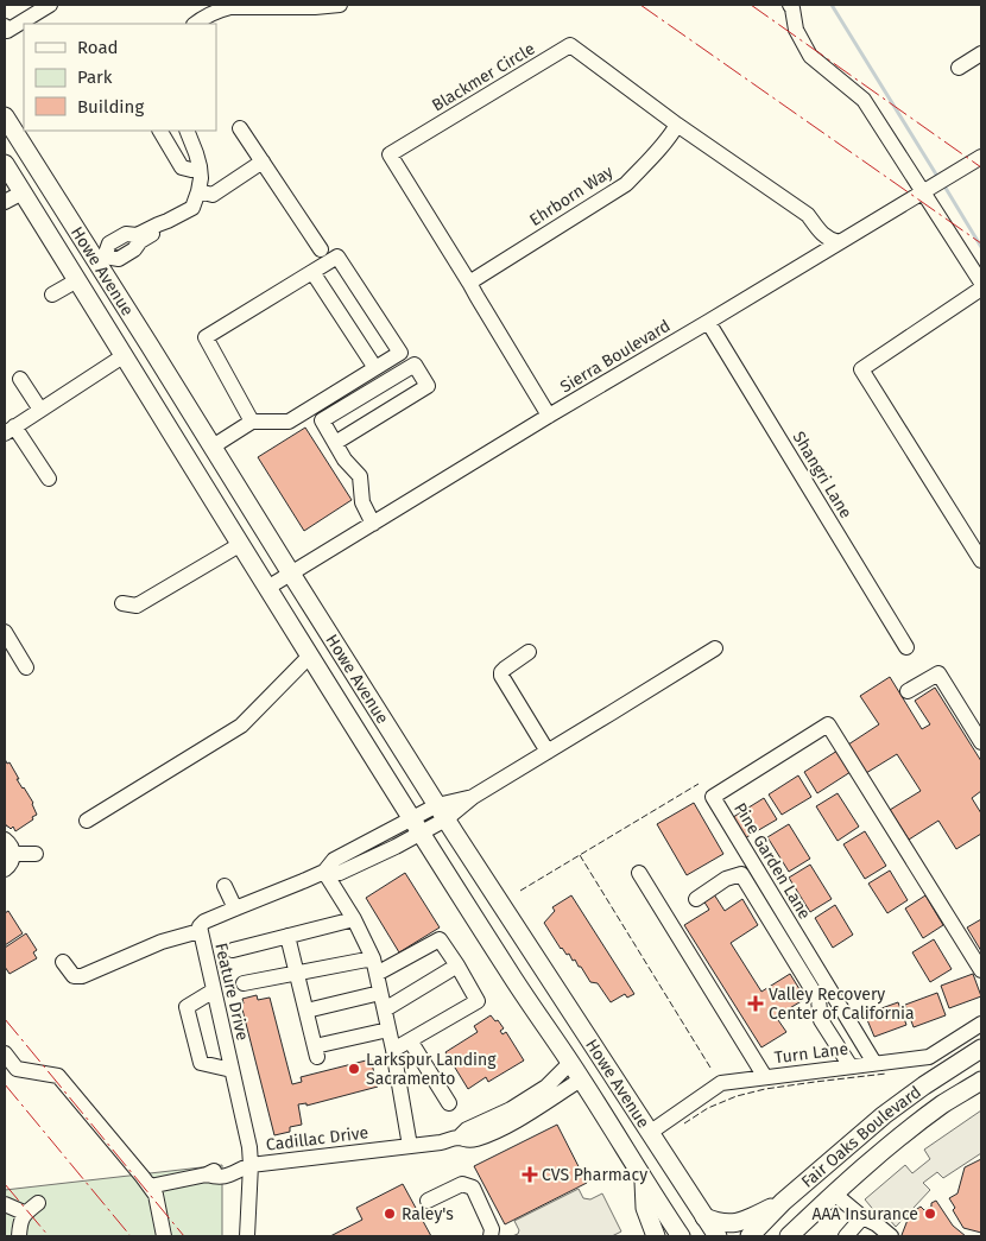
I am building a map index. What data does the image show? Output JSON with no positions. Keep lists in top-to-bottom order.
{
  "streets": {
    "main road": ["Howe Avenue", "Fair Oaks Boulevard"],
    "street": [
      "Blackmer Circle",
      "Ehrborn Way",
      "Sierra Boulevard",
      "Shangri Lane",
      "Pine Garden Lane",
      "Feature Drive",
      "Turn Lane",
      "Cadillac Drive"
    ]
  },
  "crossings": [
    ["Blackmer Circle", "Ehrborn Way"],
    ["Blackmer Circle", "Sierra Boulevard"],
    ["Howe Avenue", "Sierra Boulevard"],
    ["Howe Avenue", "Feature Drive"],
    ["Howe Avenue", "Turn Lane"],
    ["Howe Avenue", "Cadillac Drive"],
    ["Sierra Boulevard", "Shangri Lane"],
    ["Pine Garden Lane", "Turn Lane"],
    ["Feature Drive", "Cadillac Drive"]
  ],
  "places": {
    "health": ["Valley Recovery Center of California", "CVS Pharmacy"],
    "other": ["Larkspur Landing Sacramento", "Raley's", "AAA Insurance"]
  },
  "legend": ["Road", "Park", "Building"]
}
